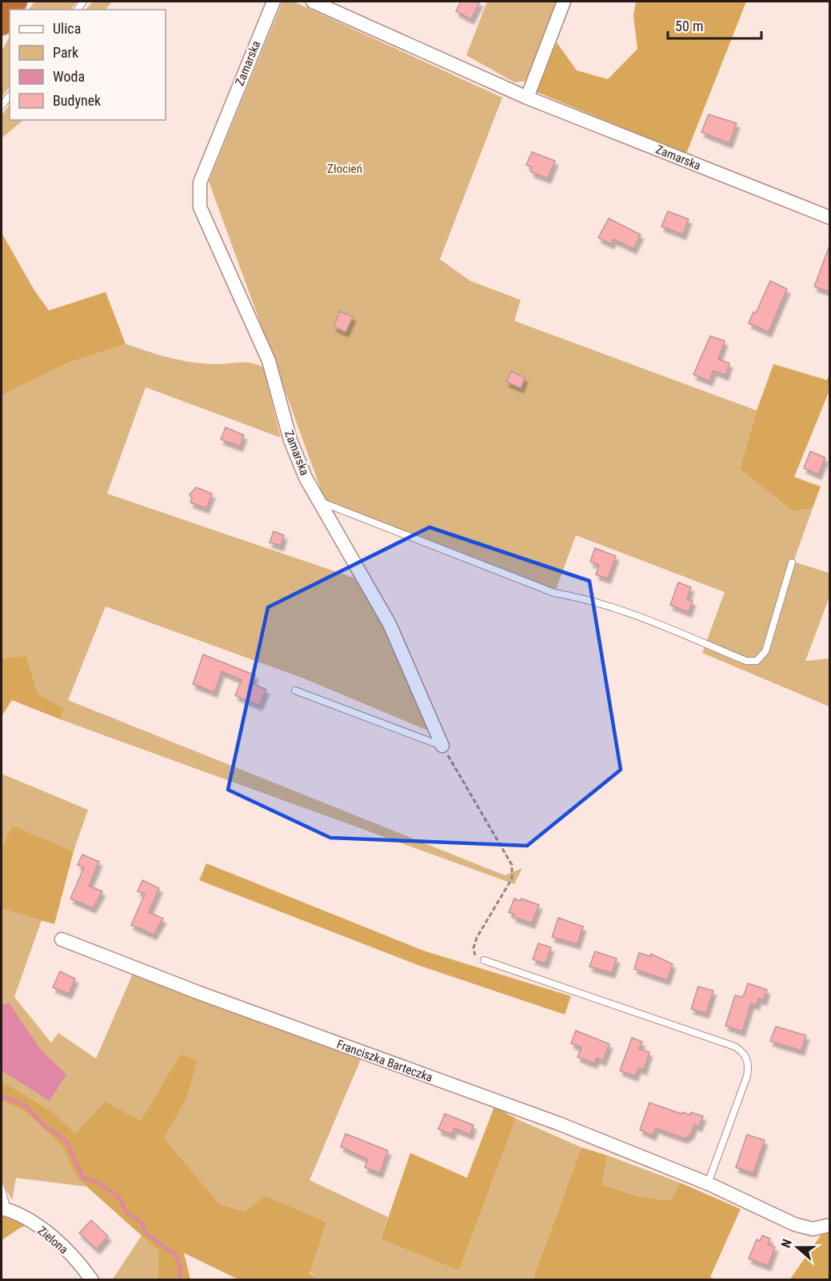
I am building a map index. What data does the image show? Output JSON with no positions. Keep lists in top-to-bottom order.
{
  "streets": {
    "street": ["Zamarska", "Franciszka Barteczka", "Zielona"]
  },
  "parks": ["Złocień"],
  "legend": [
    "Ulica",
    "Park",
    "Woda",
    "Budynek"
  ],
  "scale_bar": "50 m",
  "north": "left"
}
